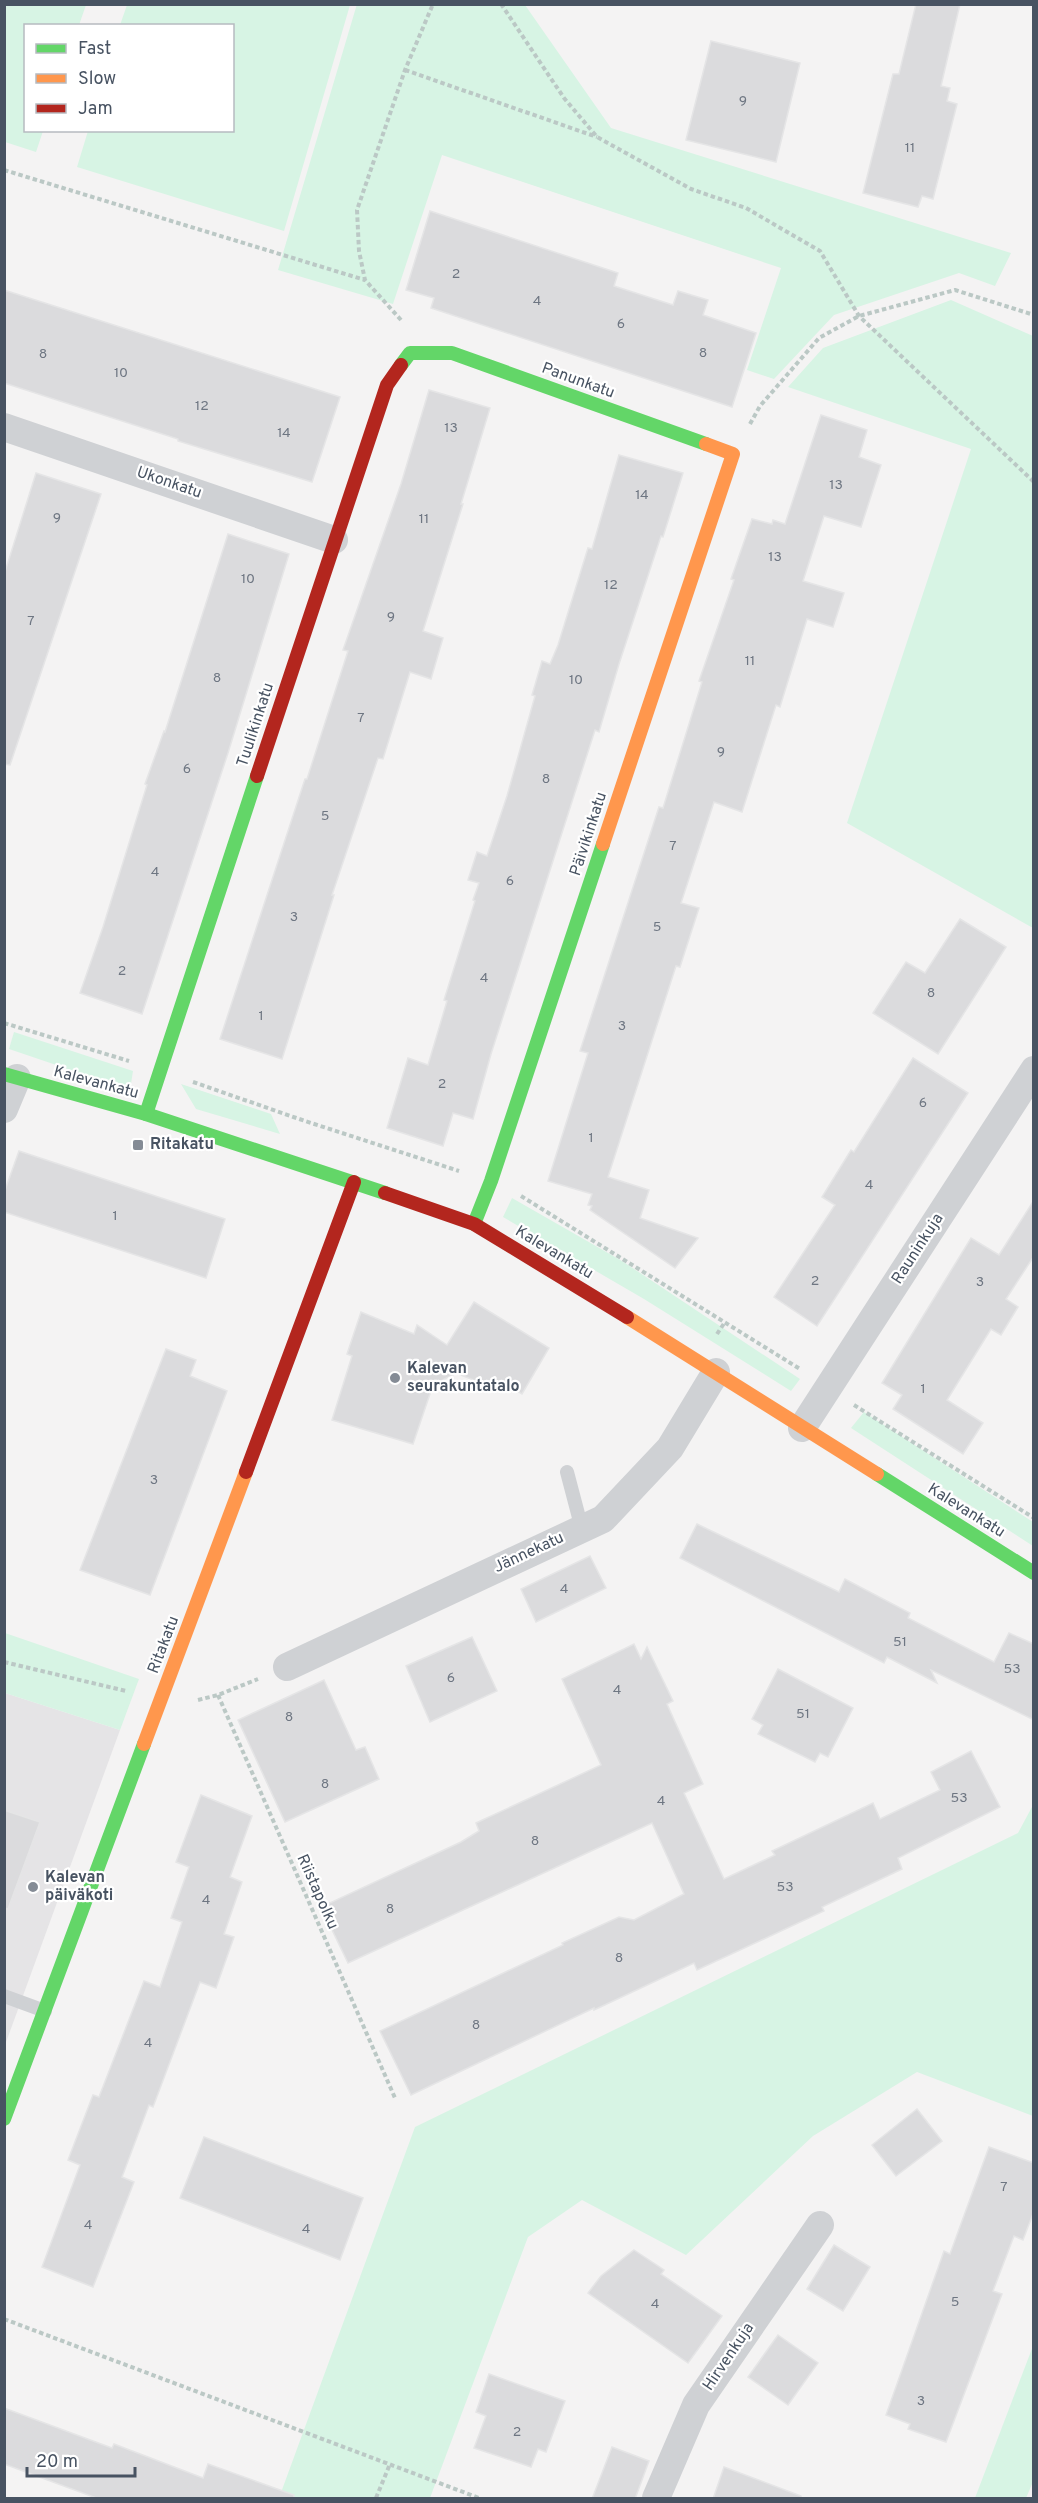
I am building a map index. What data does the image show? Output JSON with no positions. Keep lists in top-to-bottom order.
{
  "streets": {
    "street": [
      "Panunkatu",
      "Ukonkatu",
      "Tuulikinkatu",
      "Päivikinkatu",
      "Kalevankatu",
      "Rauninkuja",
      "Jännekatu",
      "Ritakatu",
      "Hirvenkuja"
    ],
    "path": ["Riistapolku"]
  },
  "crossings": [
    ["Panunkatu", "Tuulikinkatu"],
    ["Panunkatu", "Päivikinkatu"],
    ["Ukonkatu", "Tuulikinkatu"],
    ["Tuulikinkatu", "Kalevankatu"],
    ["Päivikinkatu", "Kalevankatu"],
    ["Kalevankatu", "Rauninkuja"],
    ["Kalevankatu", "Jännekatu"],
    ["Kalevankatu", "Ritakatu"]
  ],
  "places": {
    "transit": ["Ritakatu"],
    "other": ["Kalevan seurakuntatalo", "Kalevan päiväkoti"]
  },
  "house_numbers": [
    "9",
    "11",
    "2",
    "4",
    "6",
    "8",
    "8",
    "10",
    "12",
    "13",
    "14",
    "13",
    "14",
    "9",
    "11",
    "13",
    "10",
    "12",
    "9",
    "7",
    "11",
    "8",
    "10",
    "7",
    "9",
    "6",
    "8",
    "5",
    "7",
    "4",
    "6",
    "3",
    "5",
    "2",
    "4",
    "8",
    "1",
    "3",
    "2",
    "6",
    "1",
    "4",
    "1",
    "2",
    "3",
    "1",
    "3",
    "4",
    "51",
    "53",
    "6",
    "4",
    "51",
    "8",
    "8",
    "53",
    "4",
    "8",
    "53",
    "4",
    "8",
    "8",
    "8",
    "4",
    "7",
    "4",
    "4",
    "5",
    "4",
    "3",
    "2"
  ],
  "legend": ["Fast", "Slow", "Jam"],
  "scale_bar": "20 m"
}
